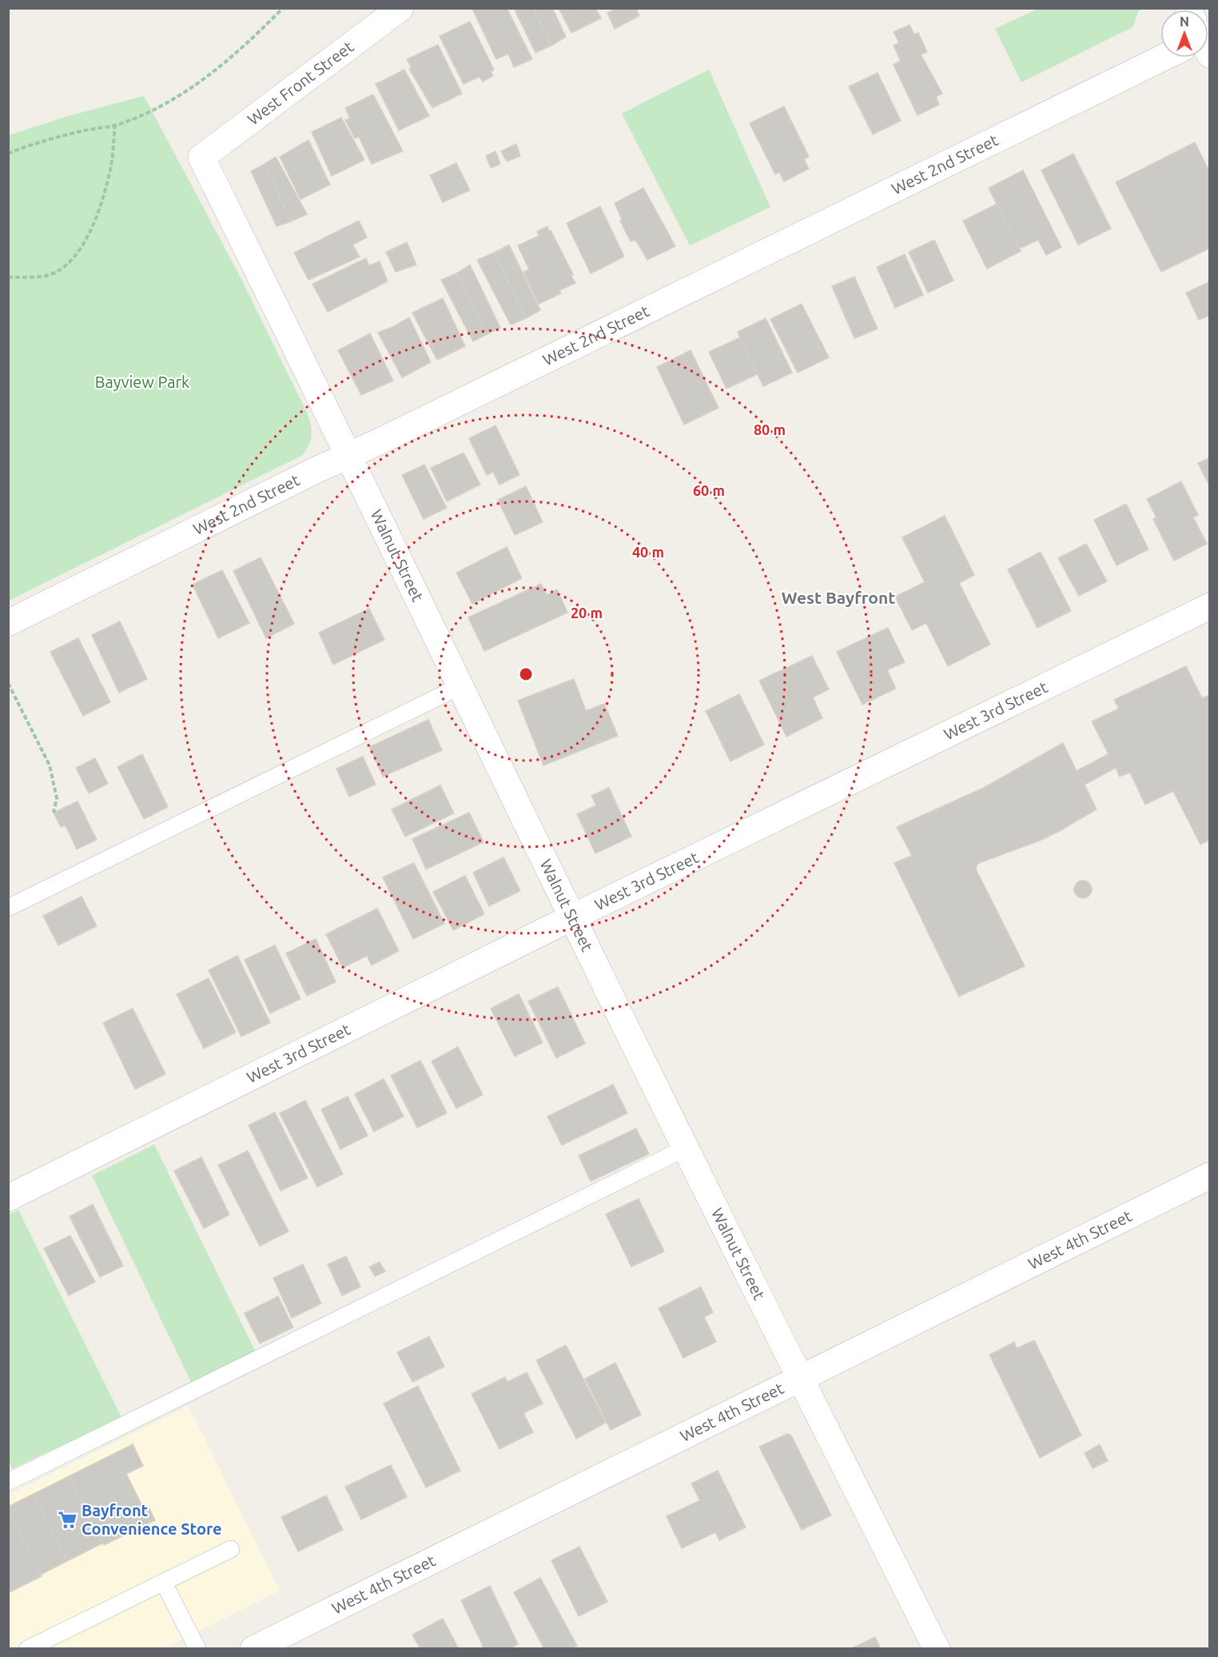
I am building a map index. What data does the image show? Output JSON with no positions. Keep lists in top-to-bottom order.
{
  "streets": {
    "street": [
      "West Front Street",
      "West 2nd Street",
      "Walnut Street",
      "West 3rd Street",
      "West 4th Street"
    ]
  },
  "crossings": [
    ["West Front Street", "Walnut Street"],
    ["West 2nd Street", "Walnut Street"],
    ["Walnut Street", "West 3rd Street"],
    ["Walnut Street", "West 4th Street"]
  ],
  "districts": ["West Bayfront"],
  "parks": ["Bayview Park"],
  "places": {
    "supermarket": ["Bayfront Convenience Store"]
  },
  "north": "top",
  "rings": [
    "80 m",
    "60 m",
    "40 m",
    "20 m"
  ]
}
